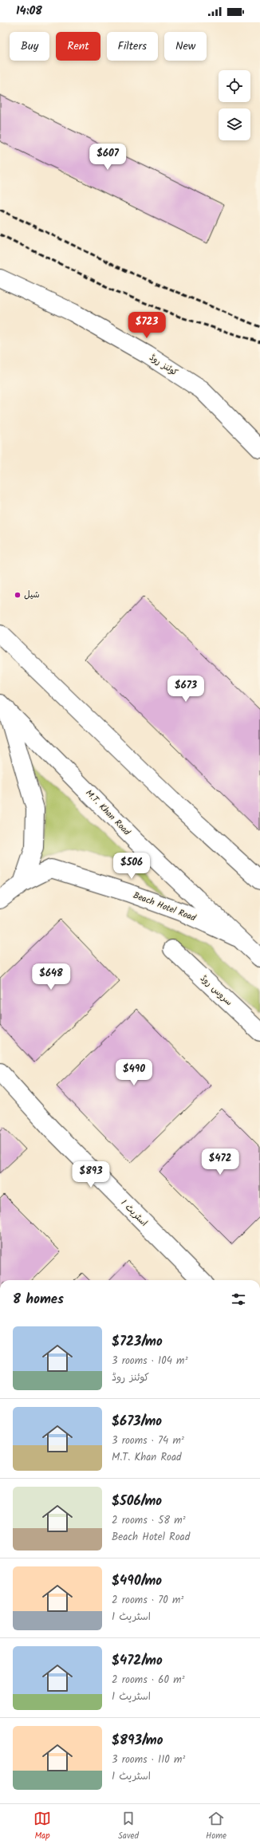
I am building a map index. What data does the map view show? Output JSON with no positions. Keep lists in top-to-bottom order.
{
  "streets": {
    "main road": [
      "کوئنز روڈ",
      "M.T. Khan Road",
      "Beach Hotel Road",
      "سروس روڈ",
      "اسٹریٹ 1"
    ]
  },
  "crossings": [
    ["M.T. Khan Road", "Beach Hotel Road"]
  ],
  "places": ["شیل"],
  "page": {
    "status": "14:08",
    "chip": [
      "Buy",
      "Rent",
      "Filters",
      "New"
    ],
    "price": [
      "$607",
      "$723",
      "$673",
      "$506",
      "$648",
      "$490",
      "$472",
      "$893"
    ],
    "heading": "8 homes",
    "list": [
      {
        "name": "$723/mo",
        "note": "3 rooms · 104 m² · کوئنز روڈ"
      },
      {
        "name": "$673/mo",
        "note": "3 rooms · 74 m² · M.T. Khan Road"
      },
      {
        "name": "$506/mo",
        "note": "2 rooms · 58 m² · Beach Hotel Road"
      },
      {
        "name": "$490/mo",
        "note": "2 rooms · 70 m² · اسٹریٹ 1"
      },
      {
        "name": "$472/mo",
        "note": "2 rooms · 60 m² · اسٹریٹ 1"
      },
      {
        "name": "$893/mo",
        "note": "3 rooms · 110 m² · اسٹریٹ 1"
      }
    ],
    "tabs": ["Map", "Saved", "Home"]
  }
}
